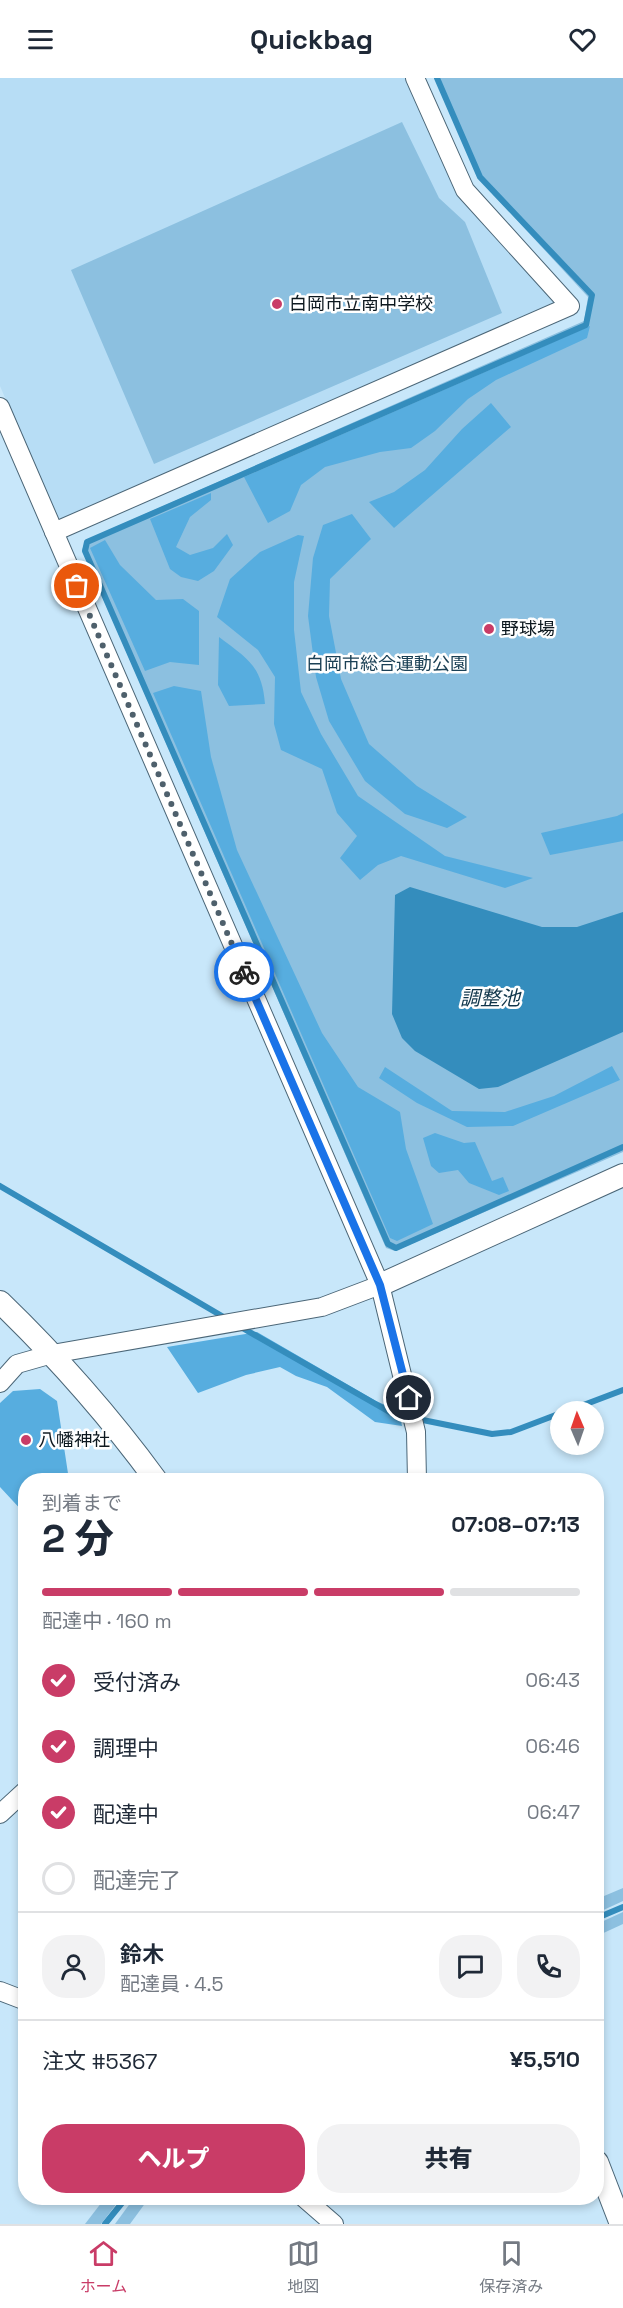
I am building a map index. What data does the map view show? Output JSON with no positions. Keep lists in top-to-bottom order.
{
  "water": ["調整池"],
  "parks": ["白岡市総合運動公園"],
  "places": ["白岡市立南中学校", "野球場", "八幡神社"],
  "north": "top",
  "page": {
    "header": "Quickbag",
    "heading": ["2 分", "到着まで", "07:08–07:13"],
    "panel": [
      "鈴木",
      "配達員 · 4.5",
      "注文 #5367",
      "¥5,510"
    ],
    "bar": "配達中 · 160 m",
    "list": [
      ["受付済み", "06:43"],
      ["調理中", "06:46"],
      ["配達中", "06:47"],
      "配達完了"
    ],
    "buttons": ["ヘルプ", "共有"],
    "tabs": ["ホーム", "地図", "保存済み"]
  }
}
